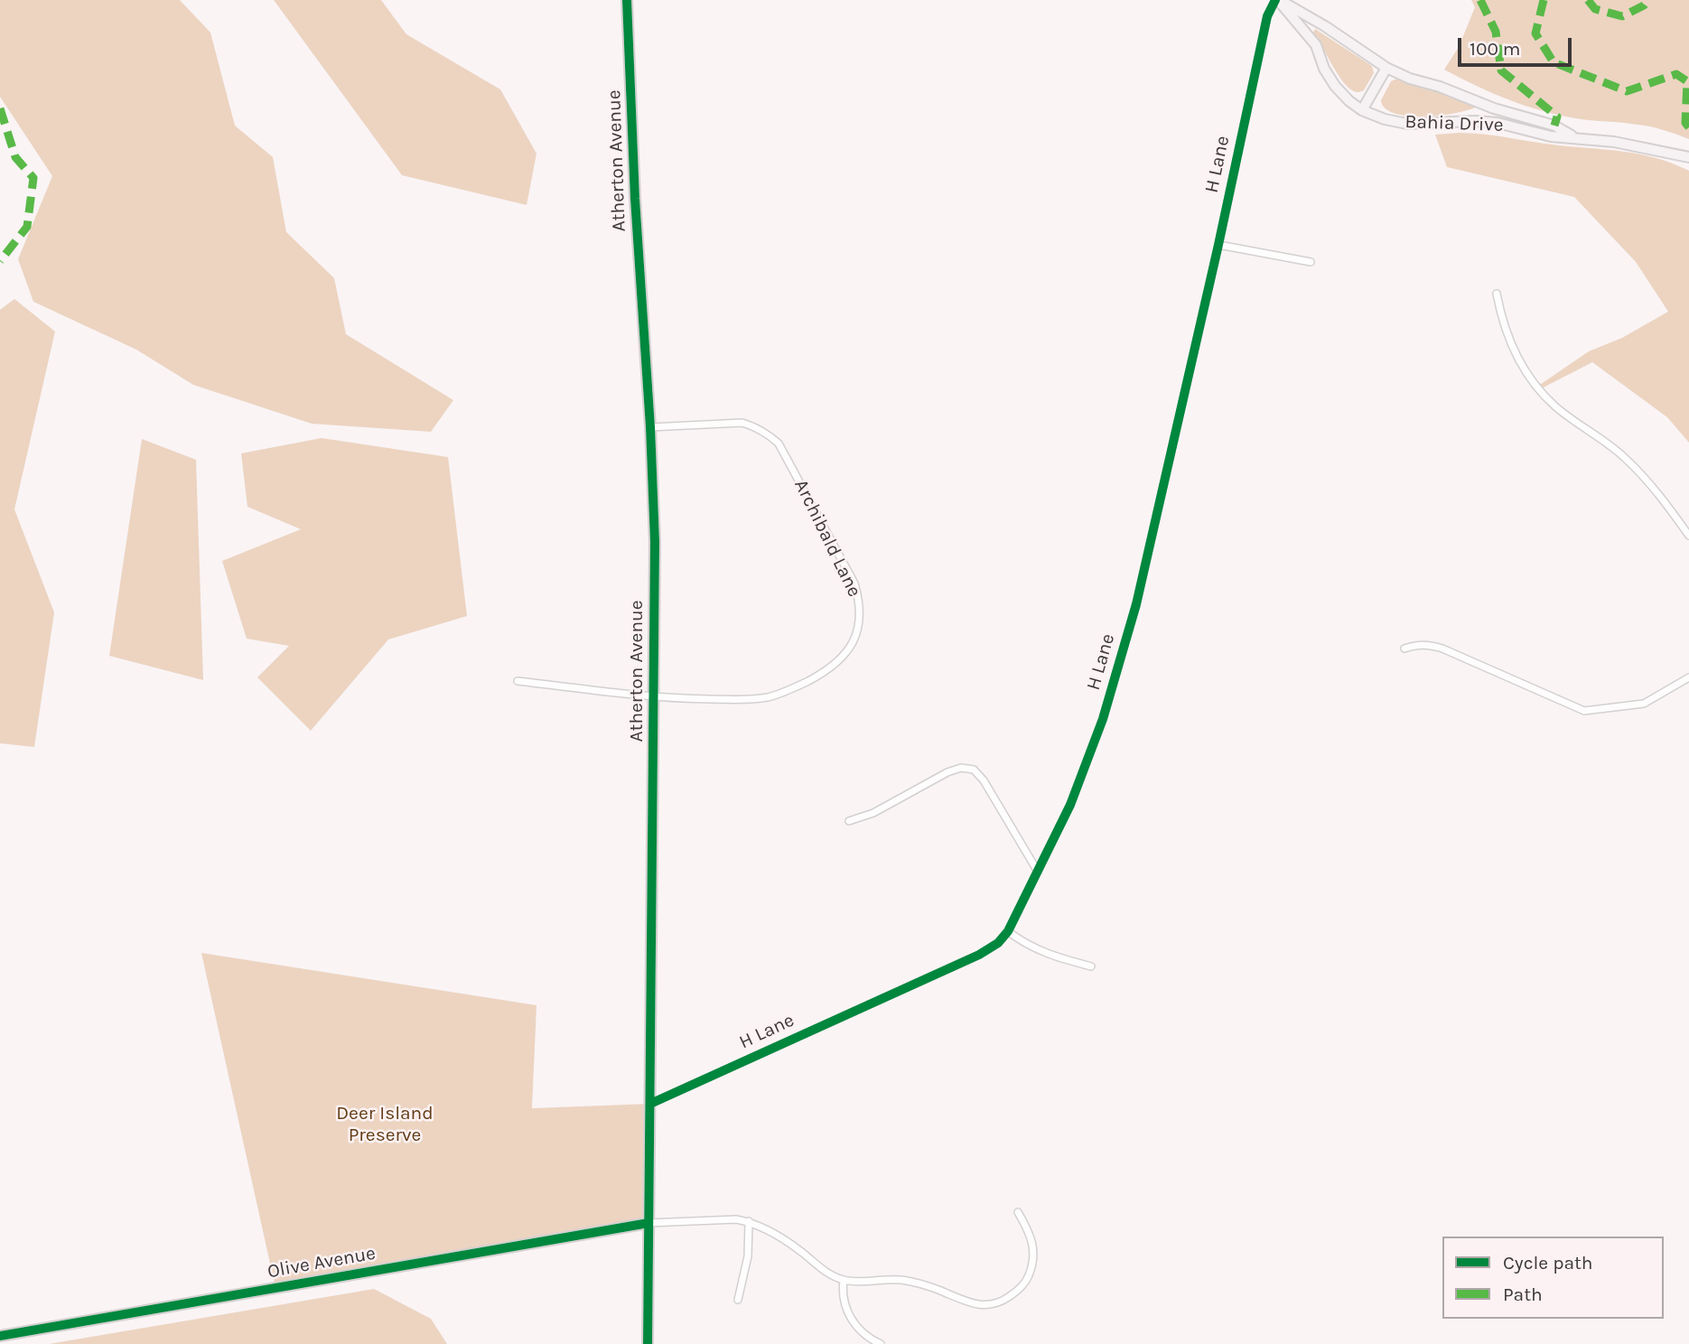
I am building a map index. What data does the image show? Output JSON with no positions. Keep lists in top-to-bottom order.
{
  "streets": {
    "street": [
      "Bahia Drive",
      "Atherton Avenue",
      "H Lane",
      "Archibald Lane",
      "Olive Avenue"
    ]
  },
  "crossings": [
    ["Bahia Drive", "H Lane"],
    ["Atherton Avenue", "H Lane"],
    ["Atherton Avenue", "Archibald Lane"],
    ["Atherton Avenue", "Olive Avenue"]
  ],
  "parks": ["Deer Island Preserve"],
  "legend": ["Cycle path", "Path"],
  "scale_bar": "100 m"
}
